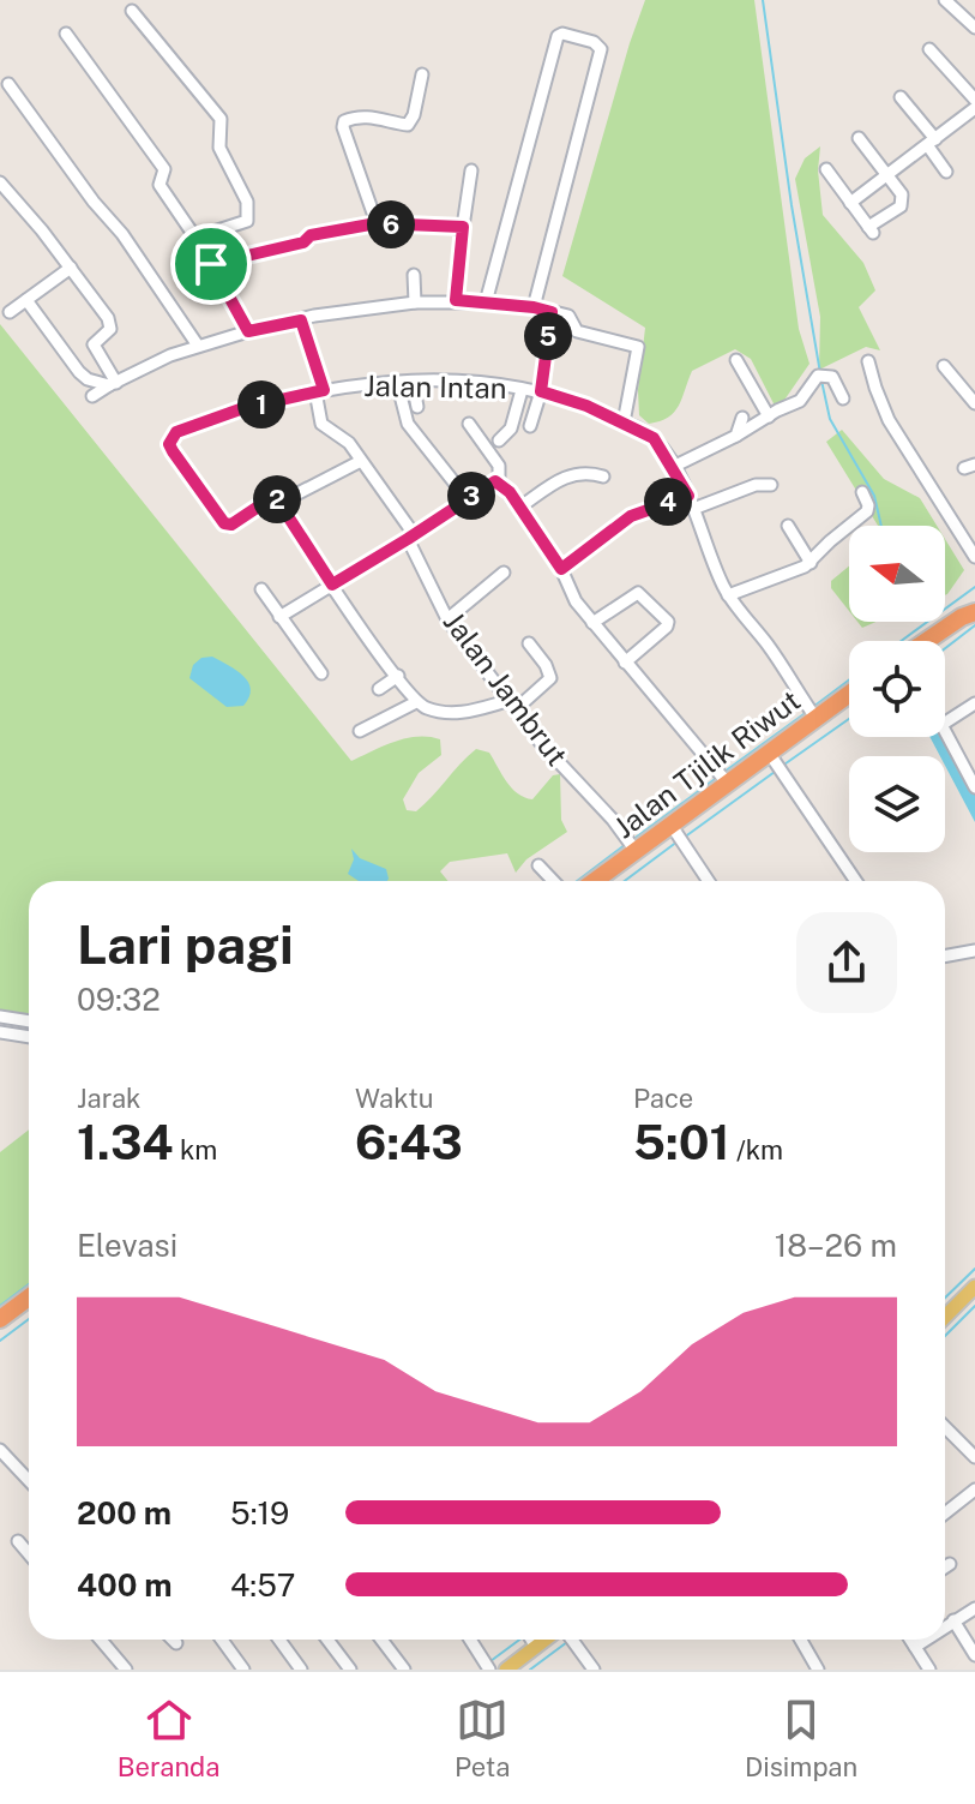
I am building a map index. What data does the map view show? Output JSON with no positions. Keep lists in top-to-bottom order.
{
  "streets": {
    "highway": ["Jalan Tjilik Riwut"],
    "street": ["Jalan Intan", "Jalan Jambrut"]
  },
  "crossings": [
    ["Jalan Intan", "Jalan Jambrut"],
    ["Jalan Intan", "Jalan Tjilik Riwut"],
    ["Jalan Jambrut", "Jalan Tjilik Riwut"]
  ],
  "north": "left",
  "page": {
    "pins": [
      "6",
      "5",
      "1",
      "3",
      "2",
      "4"
    ],
    "heading": ["Lari pagi", "09:32"],
    "stats": [
      ["Jarak", "1.34 km"],
      ["Waktu", "6:43"],
      ["Pace", "5:01 /km"]
    ],
    "chart": ["Elevasi", "18–26 m"],
    "list": [
      {
        "name": "200 m",
        "note": "5:19"
      },
      {
        "name": "400 m",
        "note": "4:57"
      }
    ],
    "tabs": ["Beranda", "Peta", "Disimpan"]
  }
}
